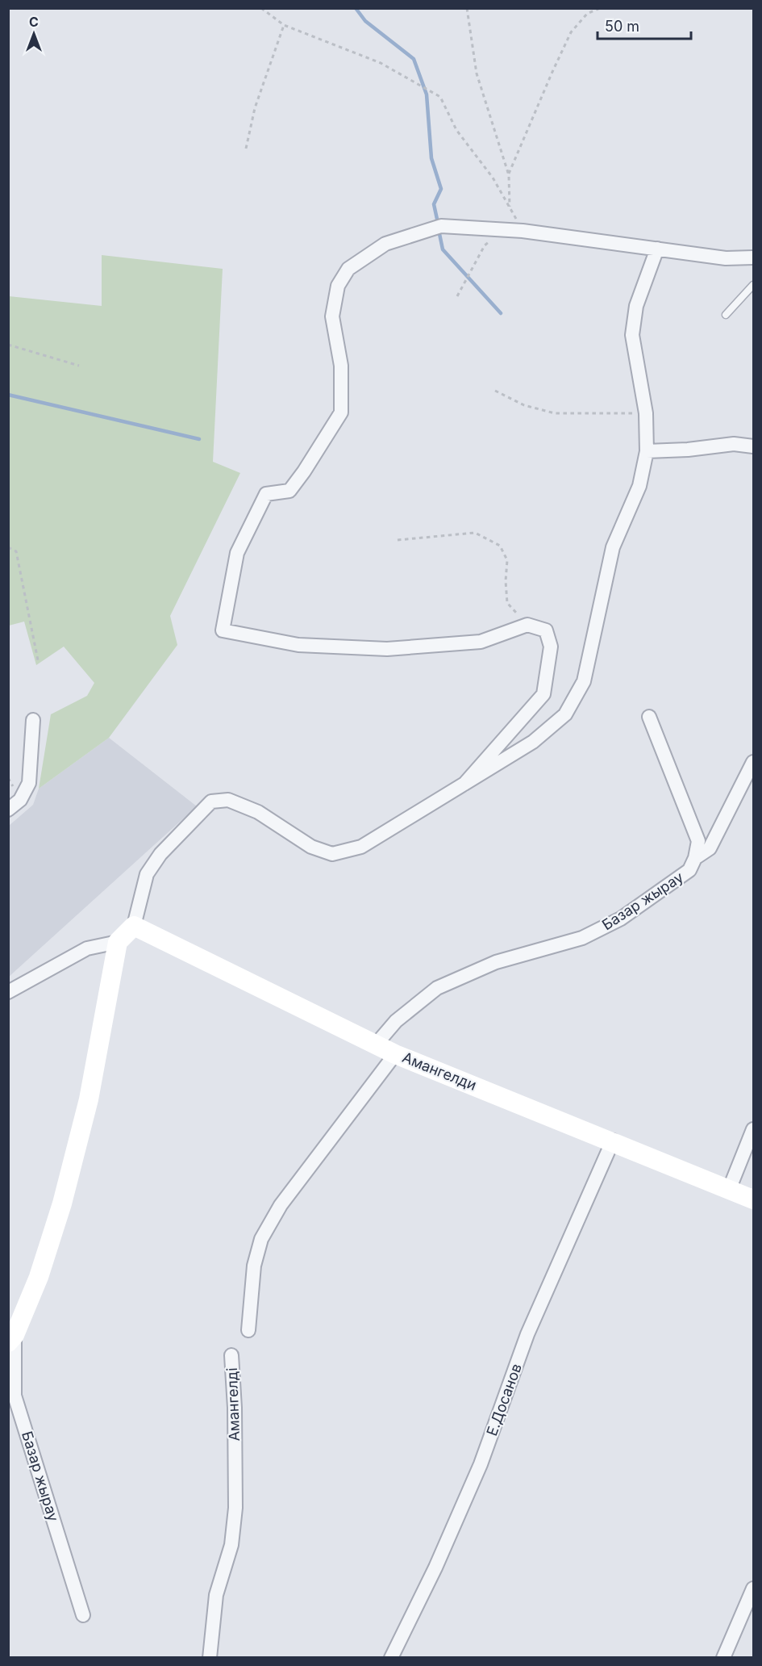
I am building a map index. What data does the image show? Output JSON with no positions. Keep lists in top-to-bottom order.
{
  "streets": {
    "main road": ["Амангелди"],
    "street": ["Базар жырау", "Е.Досанов", "Амангелді"]
  },
  "crossings": [
    ["Базар жырау", "Амангелди"],
    ["Амангелди", "Е.Досанов"]
  ],
  "scale_bar": "50 m",
  "north": "top"
}
